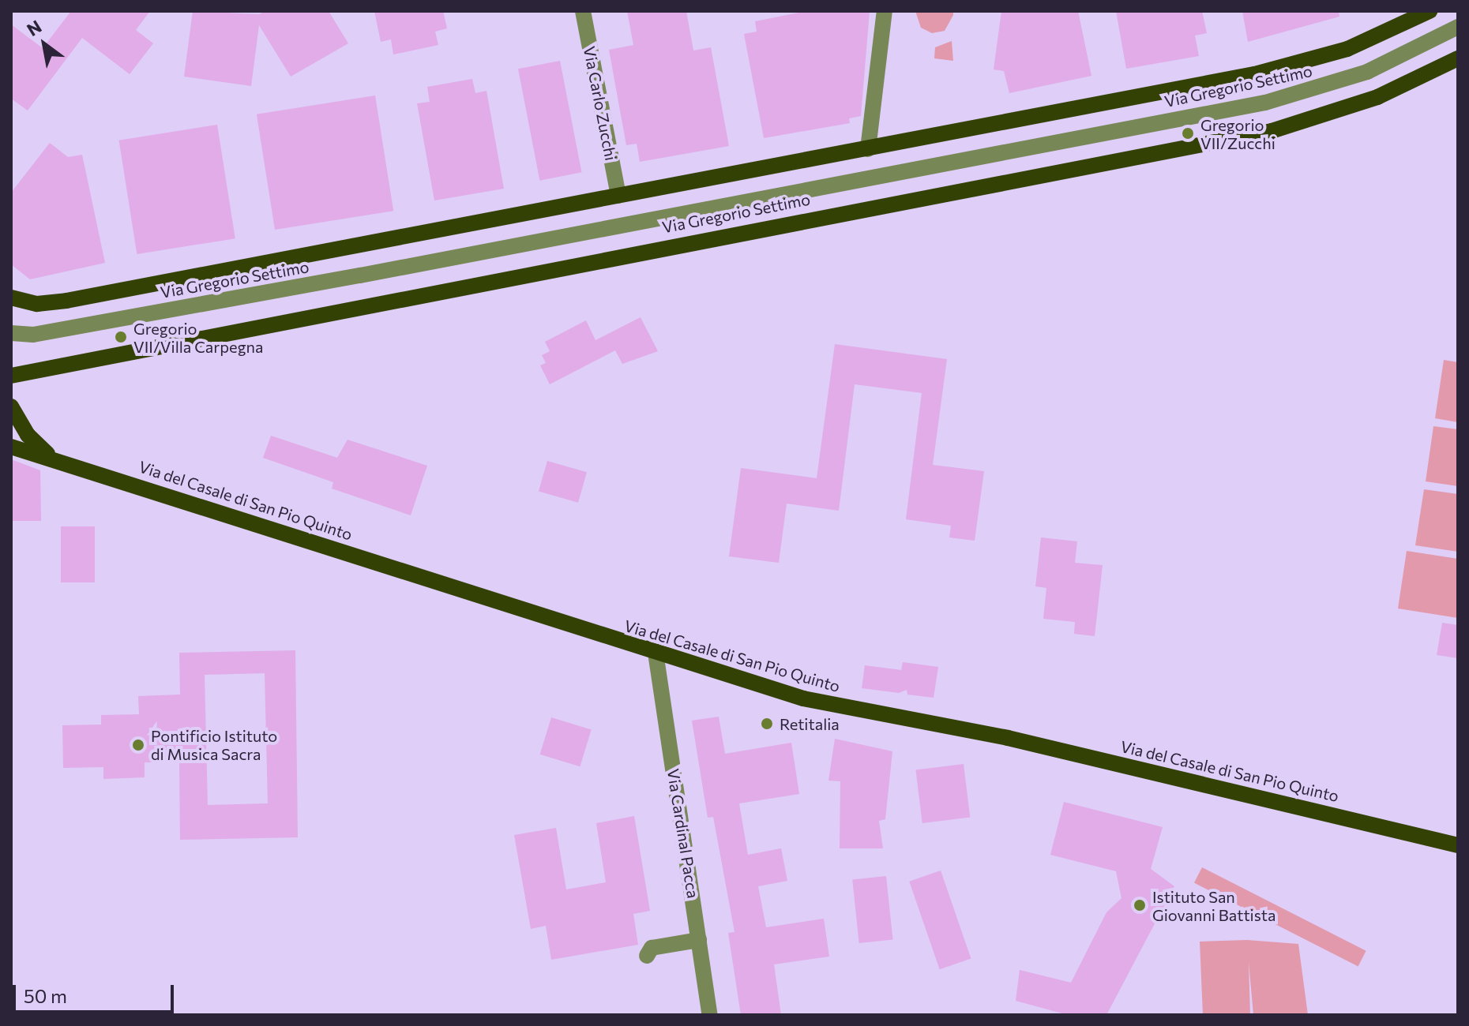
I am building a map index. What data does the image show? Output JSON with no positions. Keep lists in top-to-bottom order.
{
  "streets": {
    "main road": ["Via Gregorio Settimo", "Via del Casale di San Pio Quinto"],
    "street": ["Via Carlo Zucchi", "Via Cardinal Pacca"]
  },
  "crossings": [
    ["Via Gregorio Settimo", "Via Carlo Zucchi"],
    ["Via del Casale di San Pio Quinto", "Via Cardinal Pacca"]
  ],
  "places": [
    "Gregorio VII/Zucchi",
    "Gregorio VII/Villa Carpegna",
    "Retitalia",
    "Pontificio Istituto di Musica Sacra",
    "Istituto San Giovanni Battista"
  ],
  "scale_bar": "50 m",
  "north": "top left"
}
